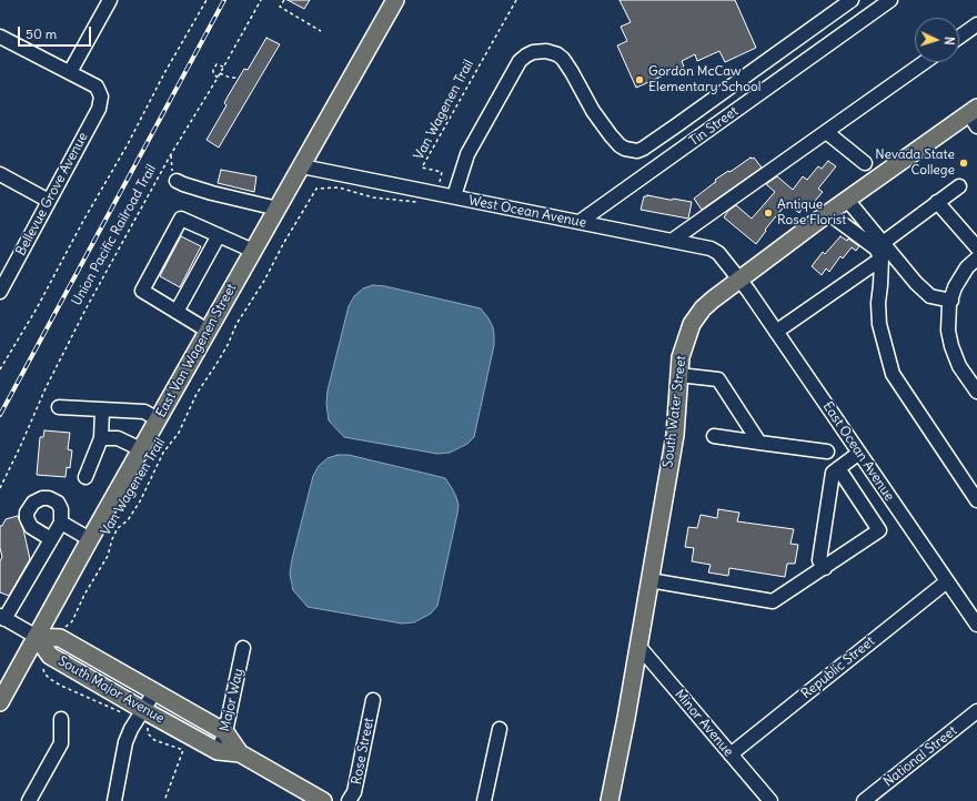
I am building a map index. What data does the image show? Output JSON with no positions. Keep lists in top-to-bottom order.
{
  "streets": {
    "main road": ["East Van Wagenen Street", "South Water Street", "South Major Avenue"],
    "street": [
      "Tin Street",
      "Bellevue Grove Avenue",
      "West Ocean Avenue",
      "East Ocean Avenue",
      "Republic Street",
      "Major Way",
      "Minor Avenue",
      "Rose Street",
      "National Street"
    ],
    "path": ["Van Wagenen Trail", "Union Pacific Railroad Trail"]
  },
  "crossings": [
    ["Van Wagenen Trail", "West Ocean Avenue"],
    ["Tin Street", "West Ocean Avenue"],
    ["West Ocean Avenue", "East Van Wagenen Street"],
    ["West Ocean Avenue", "South Water Street"],
    ["West Ocean Avenue", "East Ocean Avenue"],
    ["East Van Wagenen Street", "South Major Avenue"],
    ["South Water Street", "East Ocean Avenue"],
    ["South Water Street", "Minor Avenue"],
    ["East Ocean Avenue", "Republic Street"],
    ["Republic Street", "Minor Avenue"],
    ["South Major Avenue", "Major Way"]
  ],
  "places": ["Gordon McCaw Elementary School", "Nevada State College", "Antique Rose Florist"],
  "scale_bar": "50 m",
  "north": "right"
}
